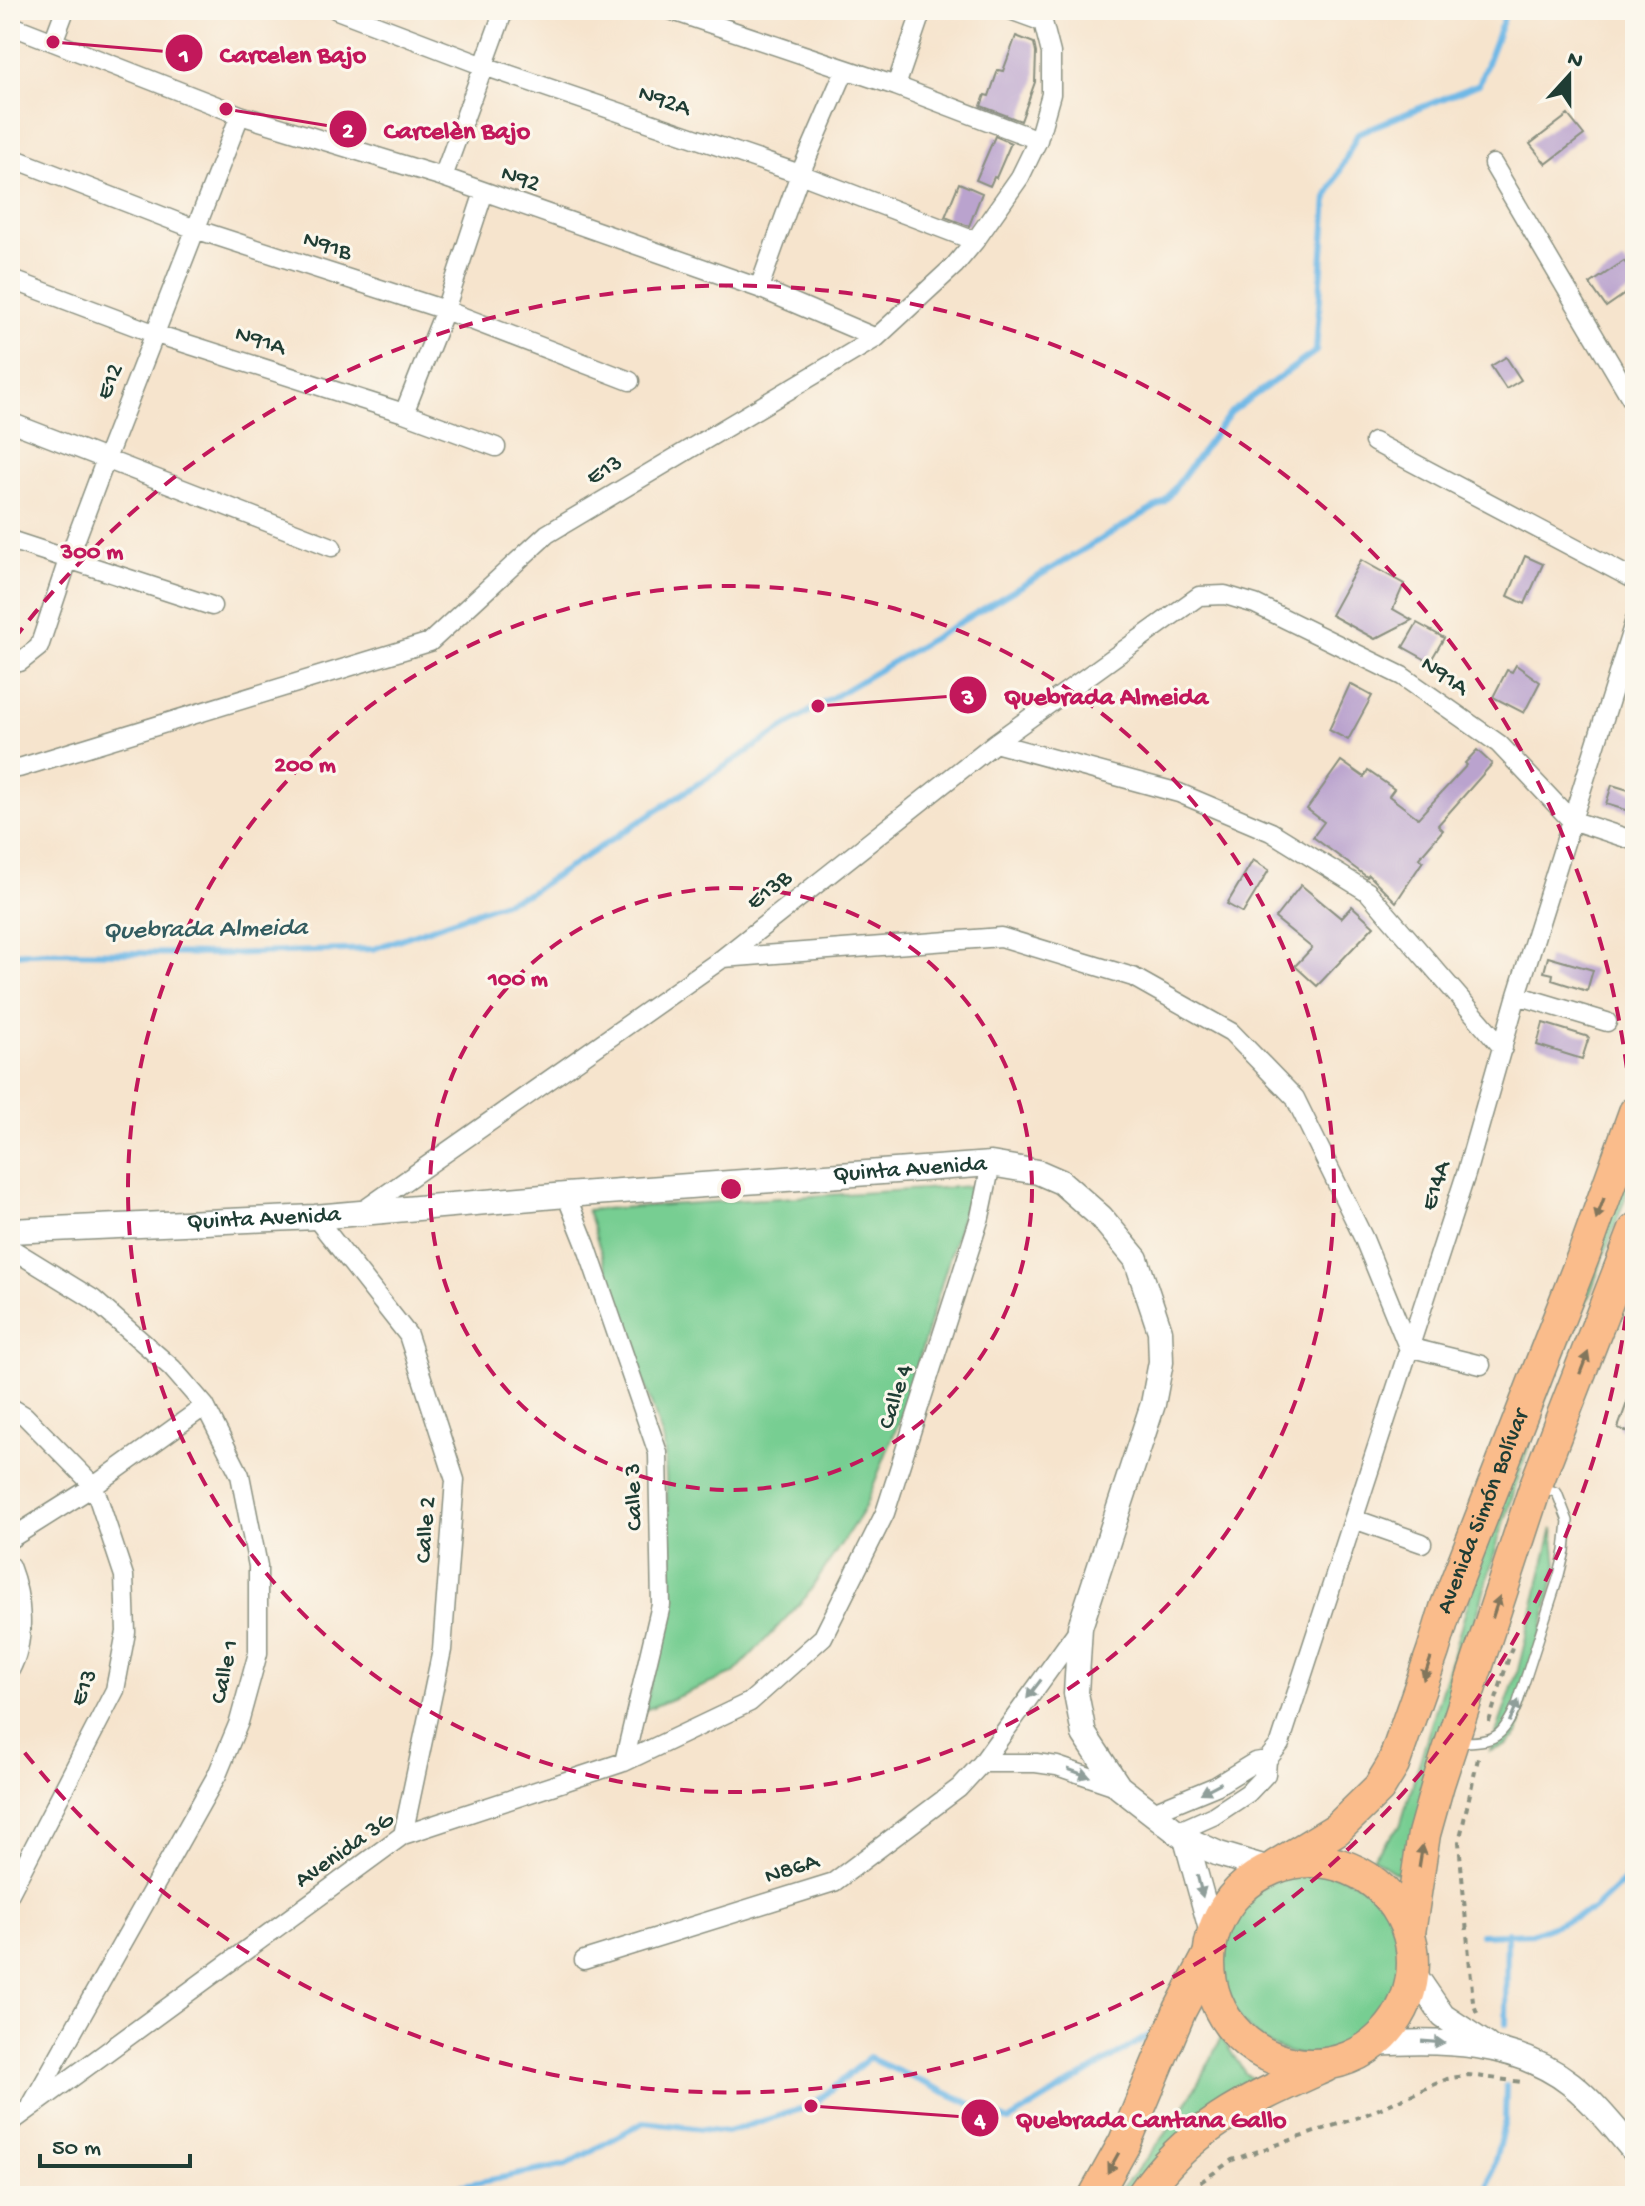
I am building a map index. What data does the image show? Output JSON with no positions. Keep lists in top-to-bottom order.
{
  "streets": {
    "highway": ["Avenida Simón Bolívar"],
    "street": [
      "N92A",
      "N92",
      "N91B",
      "N91A",
      "E12",
      "E13",
      "E13B",
      "Quinta Avenida",
      "E14A",
      "Calle 4",
      "Calle 3",
      "Calle 2",
      "Calle 1",
      "Avenida 3G",
      "N86A"
    ]
  },
  "crossings": [
    ["N92A", "E13"],
    ["N92", "E12"],
    ["N92", "E13"],
    ["N91B", "E12"],
    ["N91A", "E12"],
    ["N91A", "E13B"],
    ["N91A", "E14A"],
    ["E13B", "Quinta Avenida"],
    ["Quinta Avenida", "E14A"],
    ["Quinta Avenida", "Calle 4"],
    ["Quinta Avenida", "Calle 3"],
    ["Quinta Avenida", "Avenida Simón Bolívar"],
    ["Quinta Avenida", "Calle 2"],
    ["Quinta Avenida", "N86A"],
    ["Calle 4", "Avenida 3G"],
    ["Calle 3", "Avenida 3G"],
    ["Calle 2", "Avenida 3G"],
    ["Calle 1", "Avenida 3G"]
  ],
  "water": ["Quebrada Almeida"],
  "places": [
    "Carcelen Bajo",
    "Carcelèn Bajo",
    "Quebrada Almeida",
    "Quebrada Cantana Gallo"
  ],
  "scale_bar": "50 m",
  "north": "top",
  "rings": ["300 m", "200 m", "100 m"]
}
